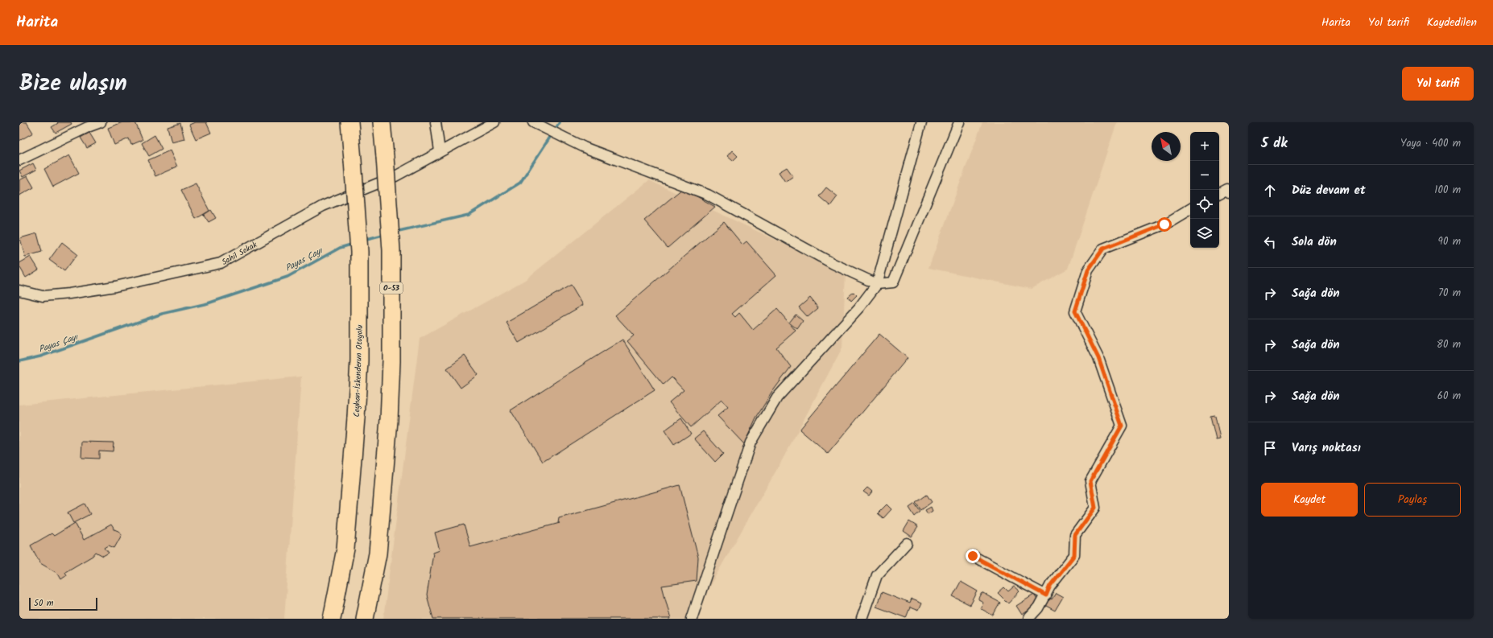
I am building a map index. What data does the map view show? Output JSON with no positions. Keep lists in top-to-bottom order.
{
  "streets": {
    "highway": ["O-53", "Ceyhan-İskenderun Otoyolu"],
    "street": ["Sahil Sokak"]
  },
  "water": ["Payas Çayı"],
  "scale_bar": "50 m",
  "north": "top left",
  "page": {
    "header": "Harita",
    "nav": ["Harita", "Yol tarifi", "Kaydedilen"],
    "title": "Bize ulaşın",
    "buttons": [
      "Yol tarifi",
      ["Kaydet", "Paylaş"]
    ],
    "heading": ["5 dk", "Yaya · 400 m"],
    "map_buttons": ["+", "−"],
    "list": [
      ["Düz devam et", "100 m"],
      ["Sola dön", "90 m"],
      ["Sağa dön", "70 m"],
      ["Sağa dön", "80 m"],
      ["Sağa dön", "60 m"],
      "Varış noktası"
    ],
    "scale": "50 m"
  }
}
